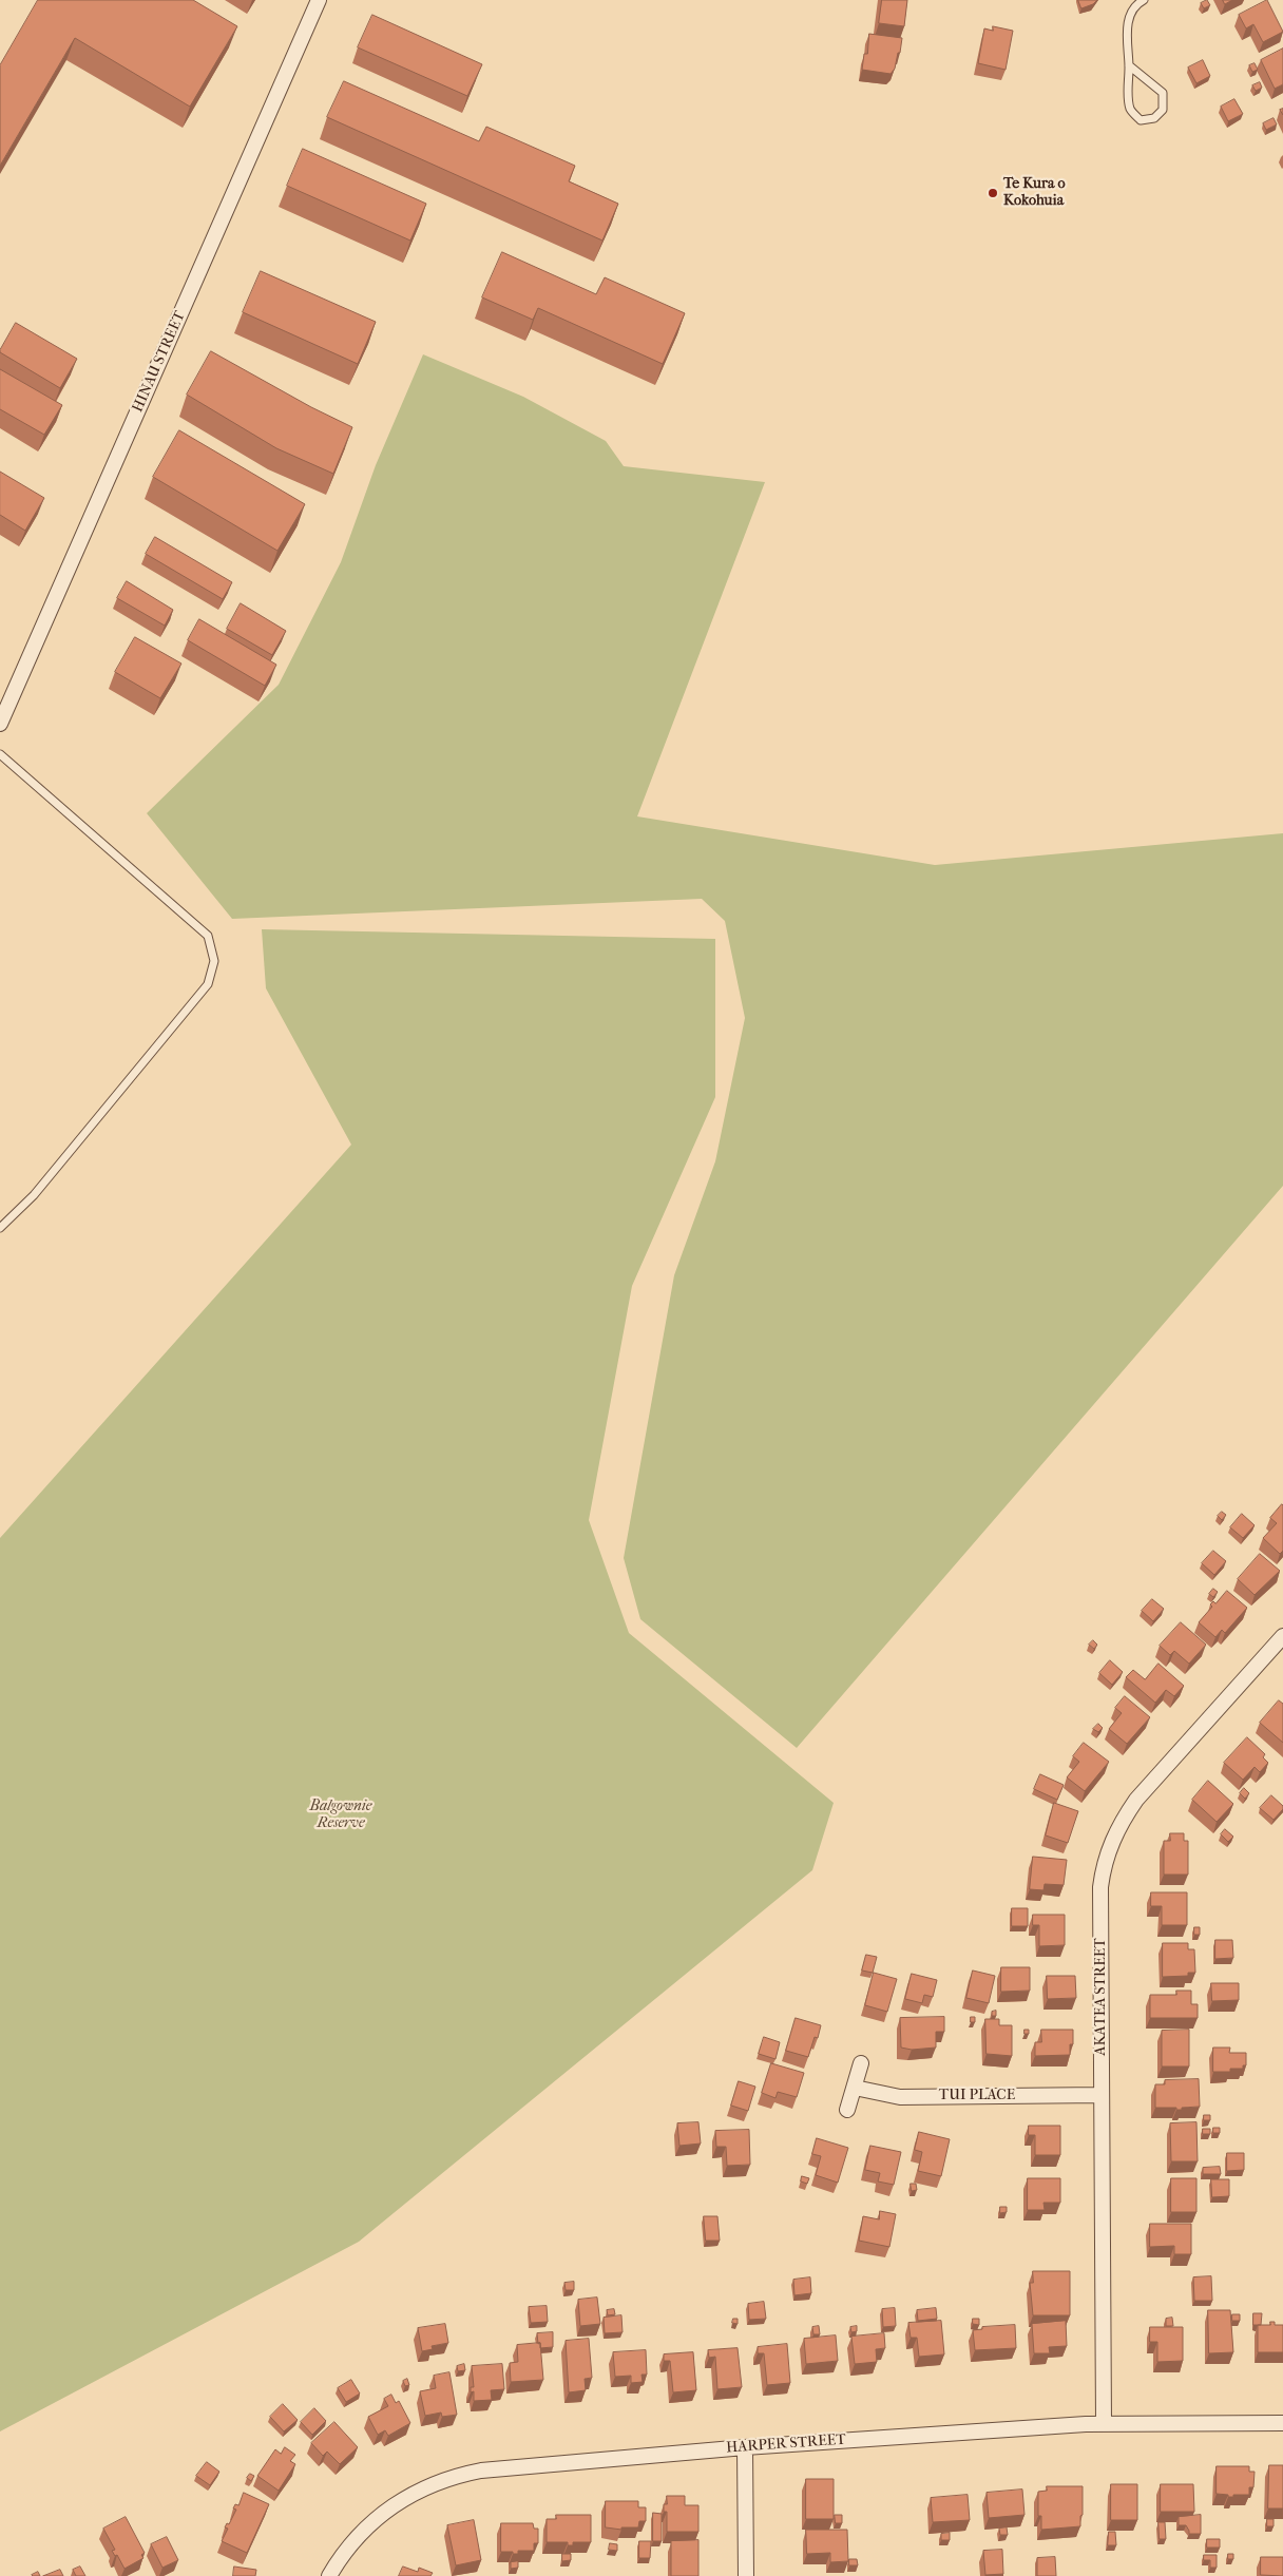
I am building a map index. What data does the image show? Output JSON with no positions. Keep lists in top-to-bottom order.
{
  "streets": {
    "street": [
      "HINAU STREET",
      "AKATEA STREET",
      "TUI PLACE",
      "HARPER STREET"
    ]
  },
  "crossings": [
    ["AKATEA STREET", "TUI PLACE"],
    ["AKATEA STREET", "HARPER STREET"]
  ],
  "parks": ["Balgownie Reserve"],
  "places": ["Te Kura o Kokohuia"]
}
